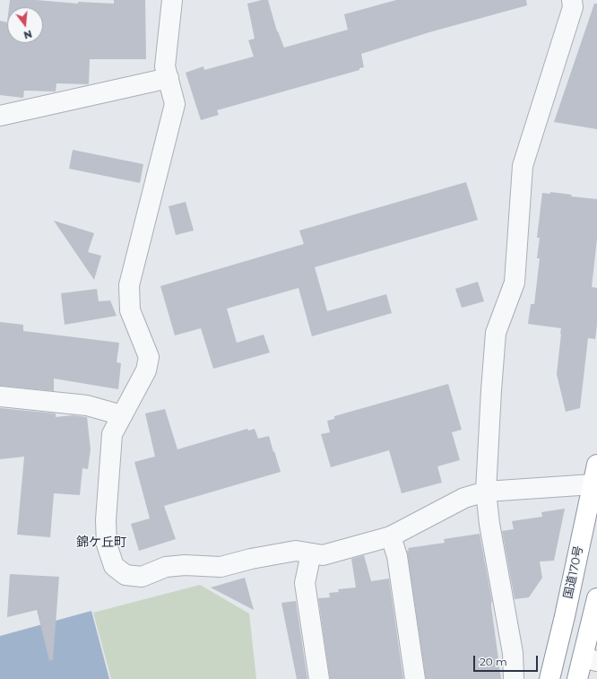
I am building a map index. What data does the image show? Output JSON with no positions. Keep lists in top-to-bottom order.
{
  "streets": {
    "highway": ["国道170号"]
  },
  "districts": ["錦ケ丘町"],
  "scale_bar": "20 m",
  "north": "bottom"
}
